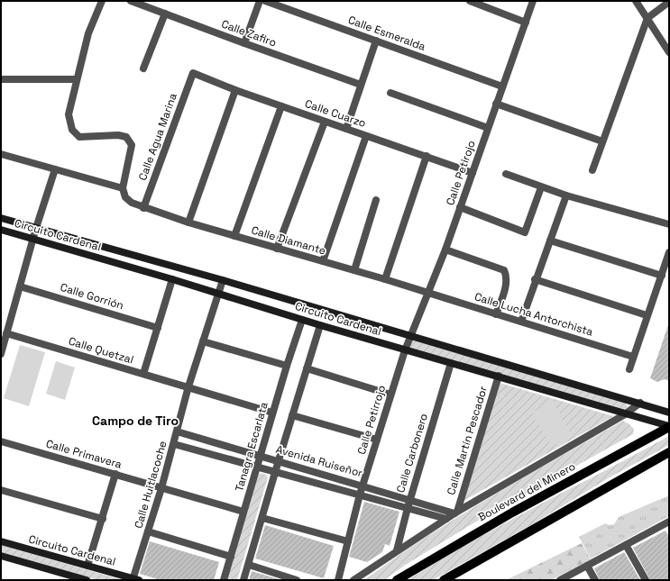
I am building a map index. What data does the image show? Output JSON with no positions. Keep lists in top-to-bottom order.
{
  "streets": {
    "main road": ["Boulevard del Minero"],
    "street": [
      "Calle Zafiro",
      "Calle Esmeralda",
      "Calle Cuarzo",
      "Calle Agua Marina",
      "Calle Petirojo",
      "Circuito Cardenal",
      "Calle Diamante",
      "Calle Gorrión",
      "Calle Lucha Antorchista",
      "Calle Quetzal",
      "Calle Petirrojo",
      "Calle Martín Pescador",
      "Tanagra Escarlata",
      "Calle Carbonero",
      "Calle Primavera",
      "Avenida Ruiseñor",
      "Calle Huitlacoche"
    ]
  },
  "crossings": [
    ["Calle Esmeralda", "Calle Petirojo"],
    ["Calle Cuarzo", "Calle Agua Marina"],
    ["Calle Cuarzo", "Calle Petirojo"],
    ["Calle Agua Marina", "Calle Diamante"],
    ["Calle Petirojo", "Circuito Cardenal"],
    ["Calle Petirojo", "Calle Diamante"],
    ["Calle Petirojo", "Calle Lucha Antorchista"],
    ["Calle Petirojo", "Calle Petirrojo"],
    ["Circuito Cardenal", "Calle Petirrojo"],
    ["Circuito Cardenal", "Calle Martín Pescador"],
    ["Circuito Cardenal", "Tanagra Escarlata"],
    ["Circuito Cardenal", "Calle Carbonero"],
    ["Circuito Cardenal", "Calle Huitlacoche"],
    ["Circuito Cardenal", "Boulevard del Minero"],
    ["Calle Diamante", "Calle Lucha Antorchista"],
    ["Calle Quetzal", "Tanagra Escarlata"],
    ["Calle Quetzal", "Calle Huitlacoche"],
    ["Calle Petirrojo", "Avenida Ruiseñor"],
    ["Calle Martín Pescador", "Avenida Ruiseñor"],
    ["Tanagra Escarlata", "Calle Primavera"],
    ["Tanagra Escarlata", "Avenida Ruiseñor"],
    ["Calle Carbonero", "Avenida Ruiseñor"],
    ["Calle Primavera", "Calle Huitlacoche"],
    ["Avenida Ruiseñor", "Calle Huitlacoche"]
  ],
  "districts": ["Campo de Tiro"]
}
